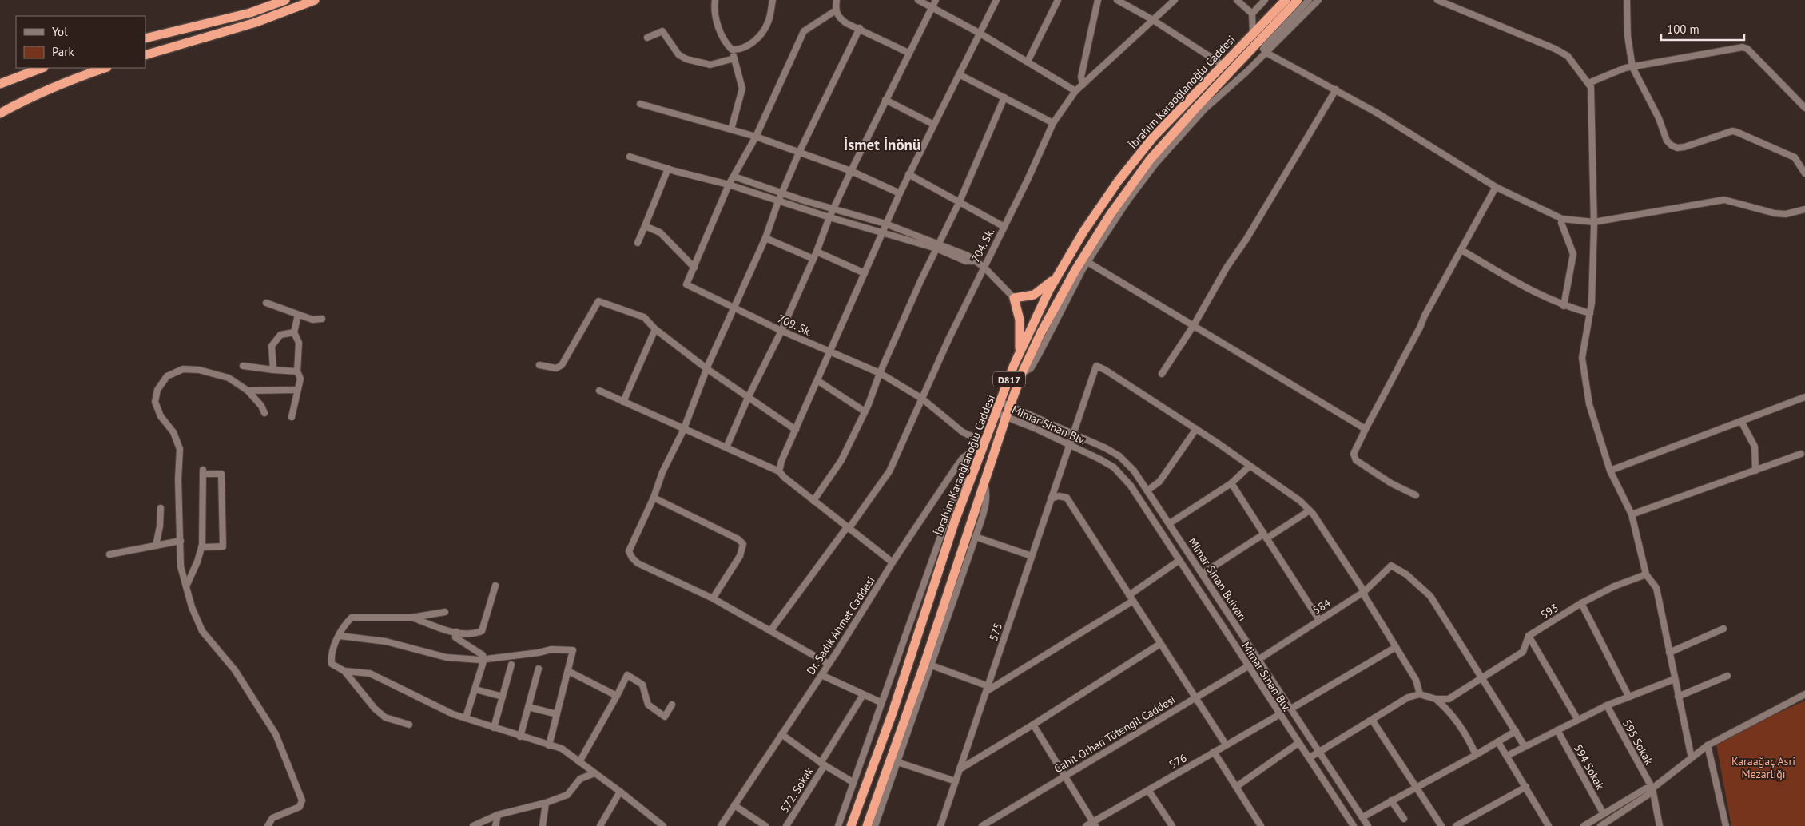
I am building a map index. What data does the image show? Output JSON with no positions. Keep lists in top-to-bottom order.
{
  "streets": {
    "highway": ["İbrahim Karaoğlanoğlu Caddesi", "D817"],
    "street": [
      "704. Sk.",
      "709. Sk.",
      "Mimar Sinan Blv.",
      "Mimar Sinan Bulvarı",
      "584",
      "593",
      "Dr. Sadık Ahmet Caddesi",
      "575",
      "Cahit Orhan Tütengil Caddesi",
      "595 Sokak",
      "576",
      "594 Sokak",
      "572. Sokak"
    ]
  },
  "crossings": [
    ["İbrahim Karaoğlanoğlu Caddesi", "709. Sk."],
    ["İbrahim Karaoğlanoğlu Caddesi", "Mimar Sinan Blv."],
    ["İbrahim Karaoğlanoğlu Caddesi", "Mimar Sinan Bulvarı"],
    ["İbrahim Karaoğlanoğlu Caddesi", "Dr. Sadık Ahmet Caddesi"],
    ["704. Sk.", "709. Sk."],
    ["709. Sk.", "Dr. Sadık Ahmet Caddesi"],
    ["Mimar Sinan Blv.", "575"],
    ["Mimar Sinan Blv.", "Cahit Orhan Tütengil Caddesi"],
    ["Mimar Sinan Blv.", "576"],
    ["Mimar Sinan Bulvarı", "584"],
    ["Mimar Sinan Bulvarı", "575"],
    ["Mimar Sinan Bulvarı", "Cahit Orhan Tütengil Caddesi"],
    ["584", "Cahit Orhan Tütengil Caddesi"]
  ],
  "districts": ["İsmet İnönü"],
  "parks": ["Karaağaç Asri Mezarlığı"],
  "legend": ["Yol", "Park"],
  "scale_bar": "100 m"
}
